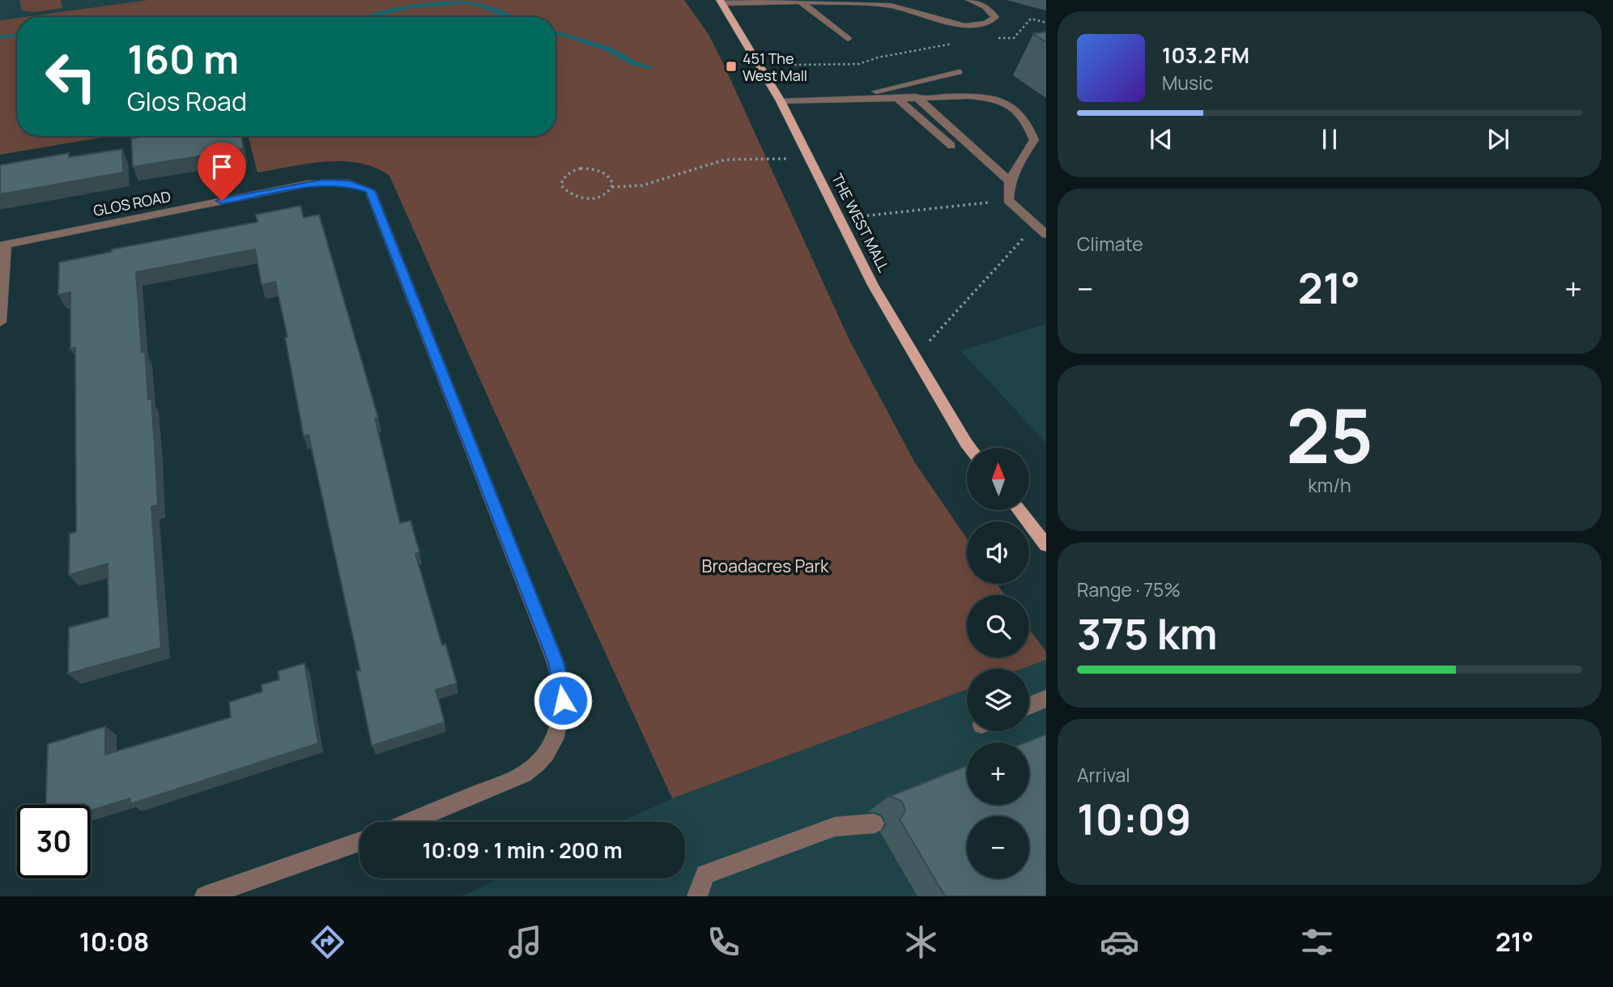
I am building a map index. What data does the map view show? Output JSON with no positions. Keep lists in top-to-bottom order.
{
  "streets": {
    "main road": ["THE WEST MALL"],
    "street": ["GLOS ROAD"]
  },
  "parks": ["Broadacres Park"],
  "places": {
    "transit": ["451 The West Mall"]
  },
  "north": "top",
  "page": {
    "turn": ["160 m", "Glos Road"],
    "song": ["103.2 FM", "Music"],
    "tile": [
      "Climate",
      ["25", "km/h"],
      ["Range · 75%", "375 km"],
      ["Arrival", "10:09"]
    ],
    "heat": ["−", "21°", "+"],
    "map_buttons": ["+", "−"],
    "limit": "30",
    "trip": "10:09 · 1 min · 200 m",
    "tabs": ["10:08", "21°"]
  }
}
